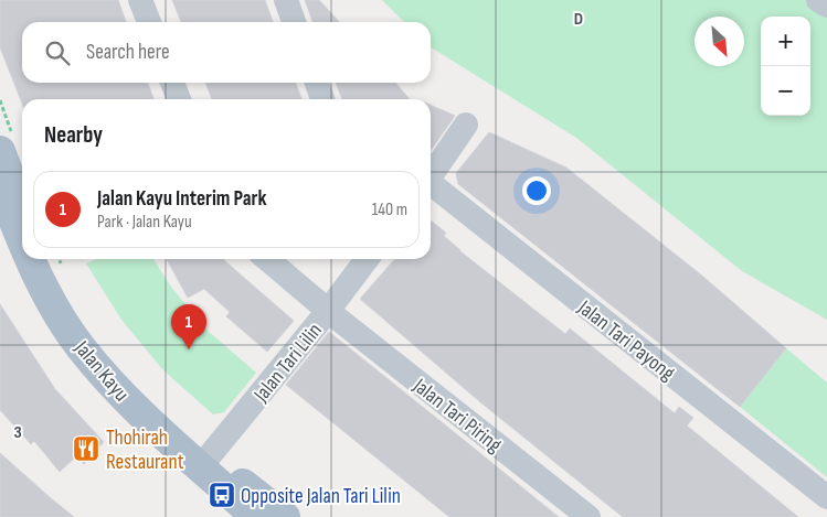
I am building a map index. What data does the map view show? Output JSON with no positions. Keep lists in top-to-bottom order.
{
  "streets": {
    "main road": ["Jalan Kayu"],
    "street": ["Jalan Tari Payong", "Jalan Tari Lilin", "Jalan Tari Piring"]
  },
  "crossings": [
    ["Jalan Tari Lilin", "Jalan Kayu"],
    ["Jalan Tari Lilin", "Jalan Tari Piring"]
  ],
  "places": {
    "restaurant": ["Thohirah Restaurant"],
    "bus stop": ["Opposite Jalan Tari Lilin"]
  },
  "north": "bottom right",
  "page": {
    "map_buttons": ["+", "−"],
    "search": "Search here",
    "heading": "Nearby",
    "list": [
      {
        "mark": "1",
        "name": "Jalan Kayu Interim Park",
        "note": "Park · Jalan Kayu",
        "value": "140 m"
      }
    ],
    "pins": "1"
  },
  "grid": {
    "columns": ["D"],
    "rows": ["3"]
  }
}
